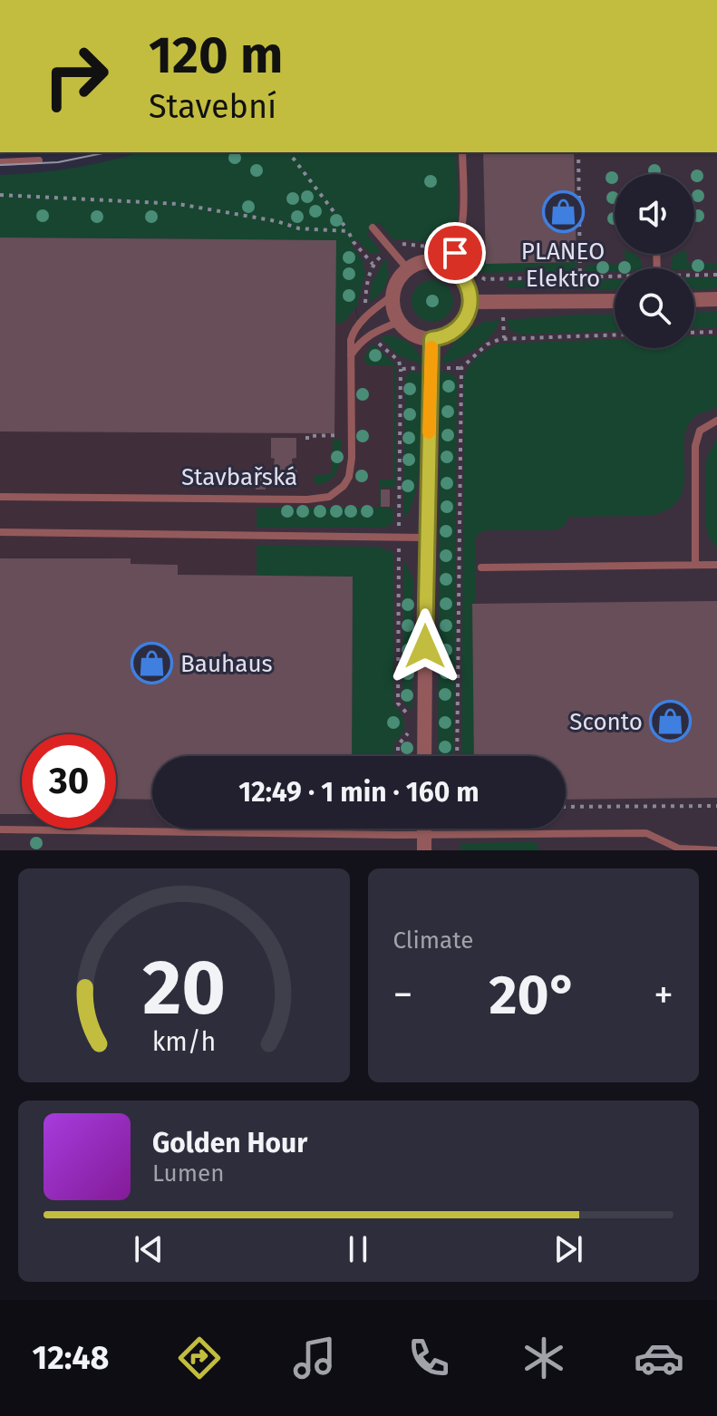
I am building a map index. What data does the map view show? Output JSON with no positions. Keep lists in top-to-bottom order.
{
  "streets": {
    "lane": ["Stavbařská"]
  },
  "places": {
    "shop": ["PLANEO Elektro", "Bauhaus", "Sconto"]
  },
  "page": {
    "turn": ["120 m", "Stavební"],
    "limit": "30",
    "trip": "12:49 · 1 min · 160 m",
    "tile": "Climate",
    "heat": ["−", "20°", "+"],
    "song": ["Golden Hour", "Lumen"],
    "tabs": "12:48",
    "gauge": ["20", "km/h"]
  }
}
